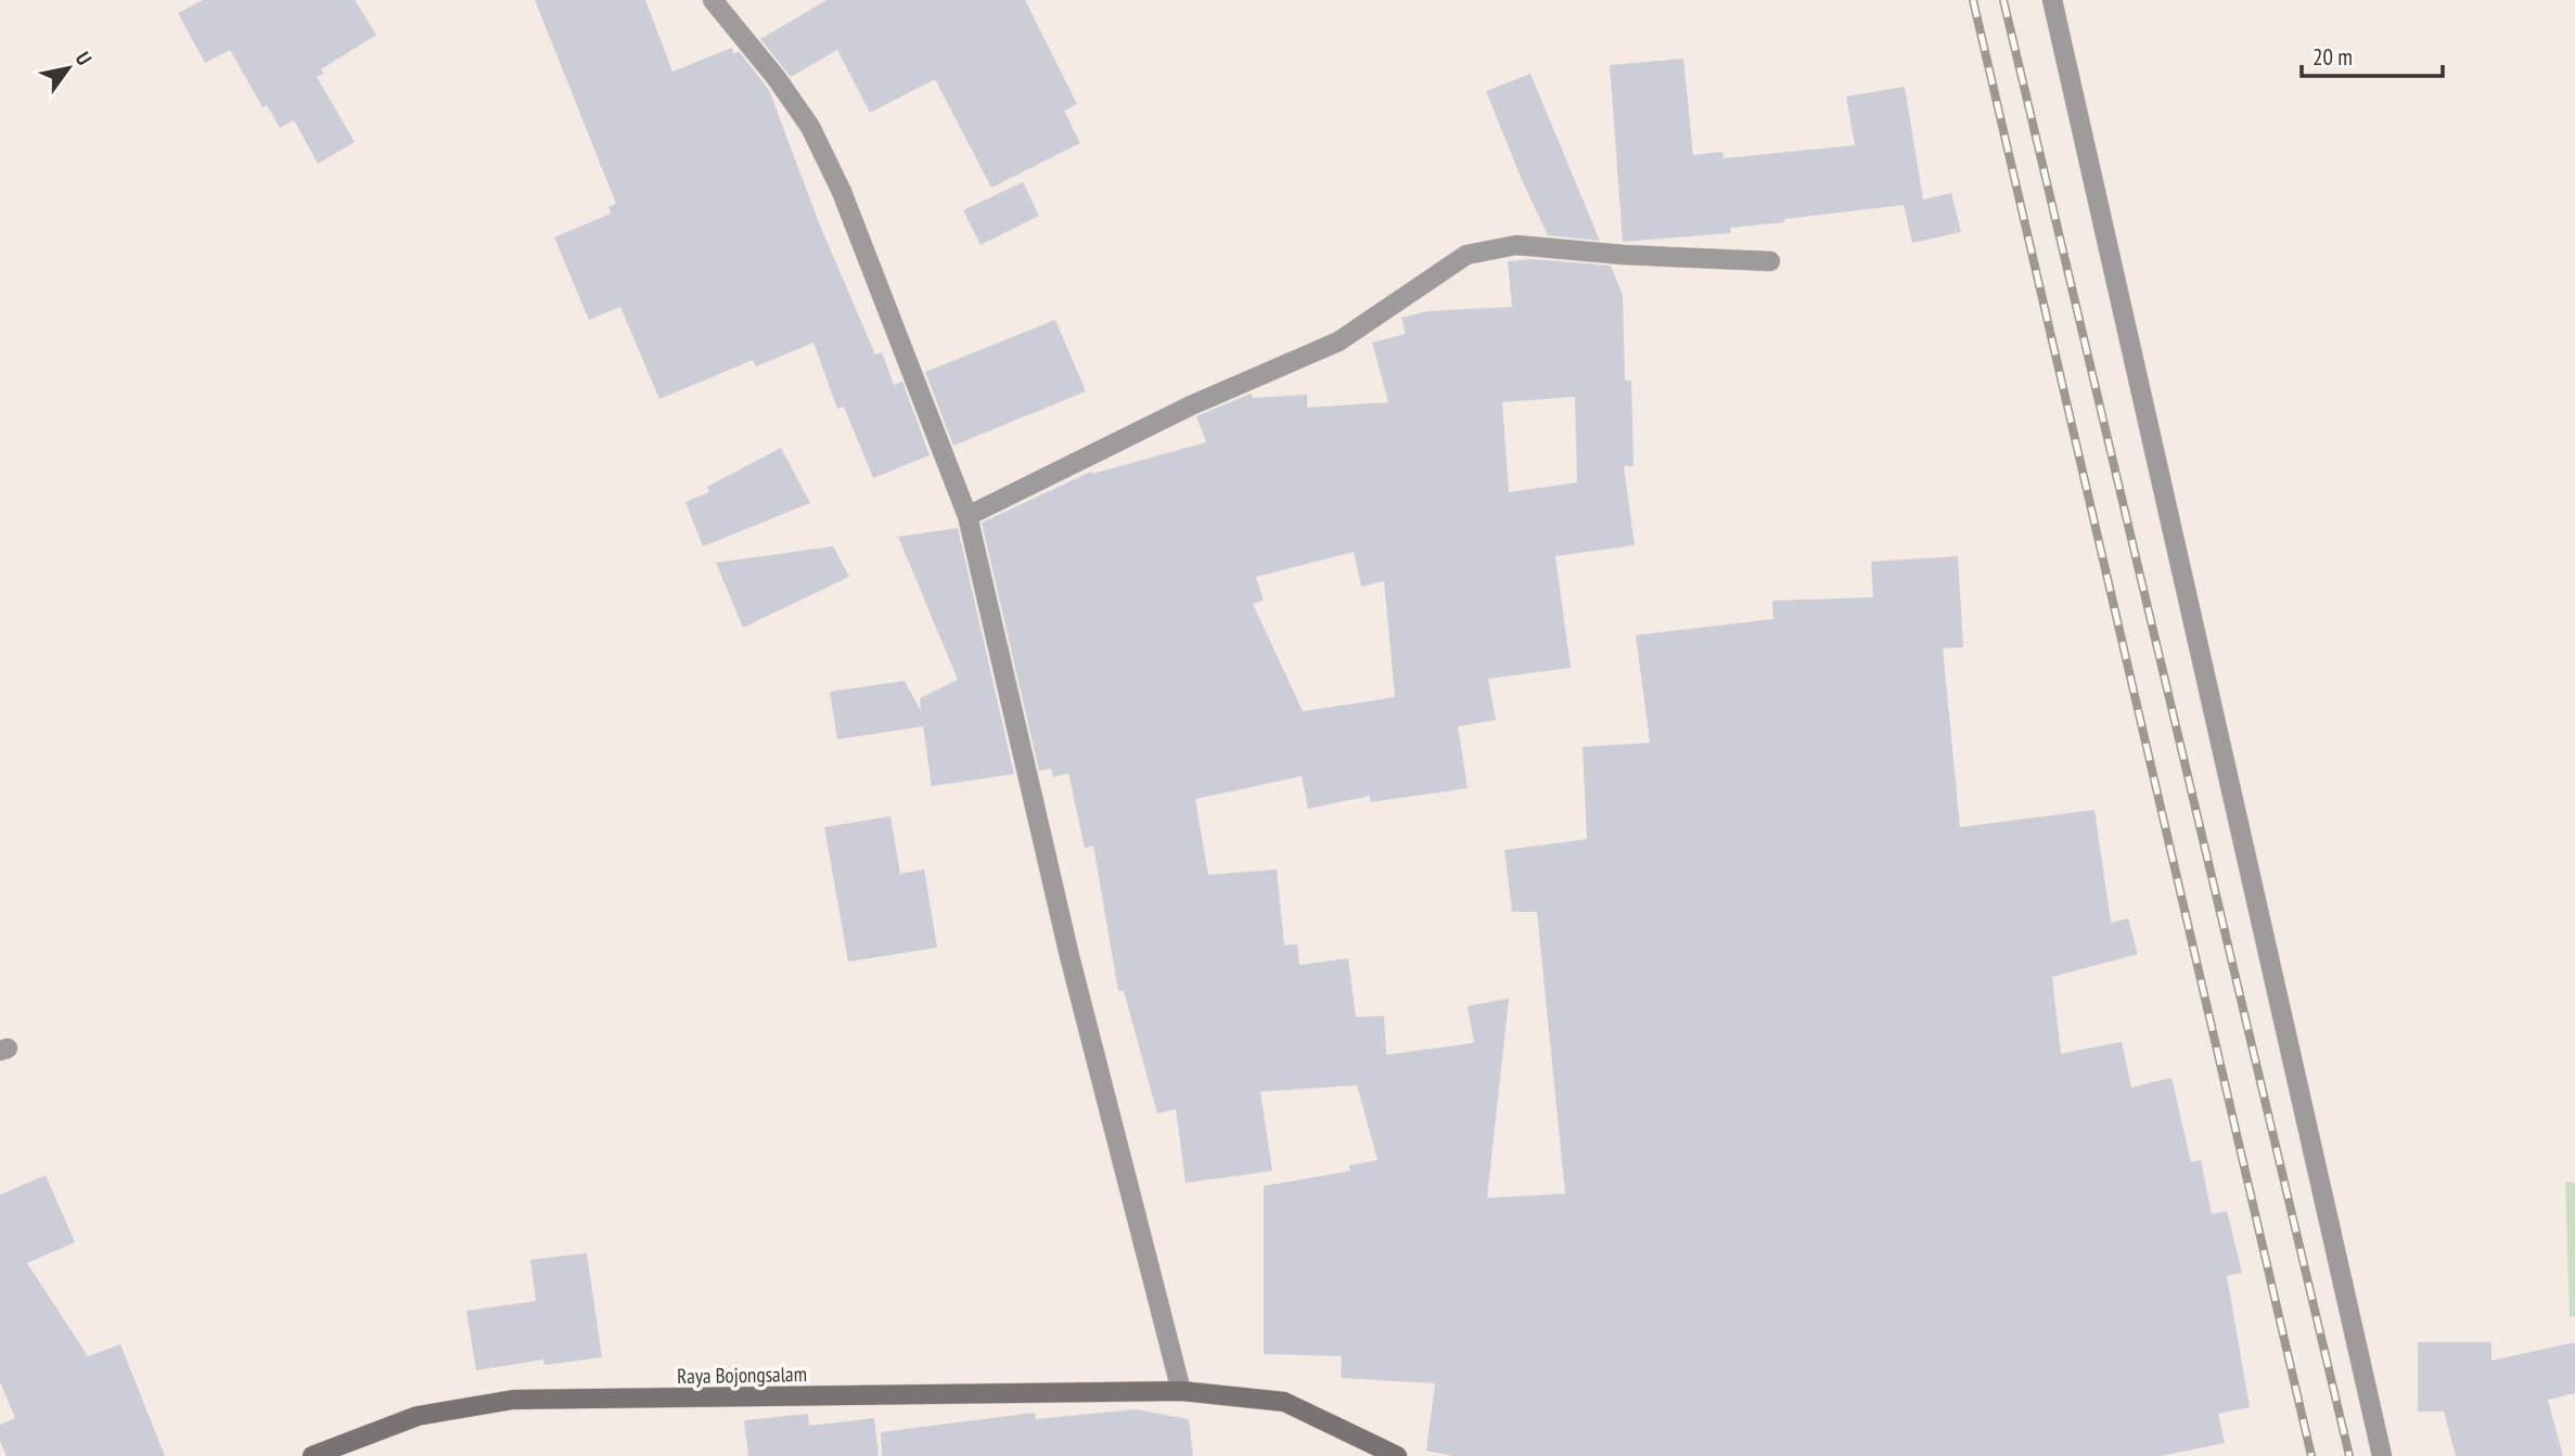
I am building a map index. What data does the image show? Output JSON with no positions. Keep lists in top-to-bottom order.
{
  "streets": {
    "main road": ["Raya Bojongsalam"]
  },
  "scale_bar": "20 m",
  "north": "top right"
}
